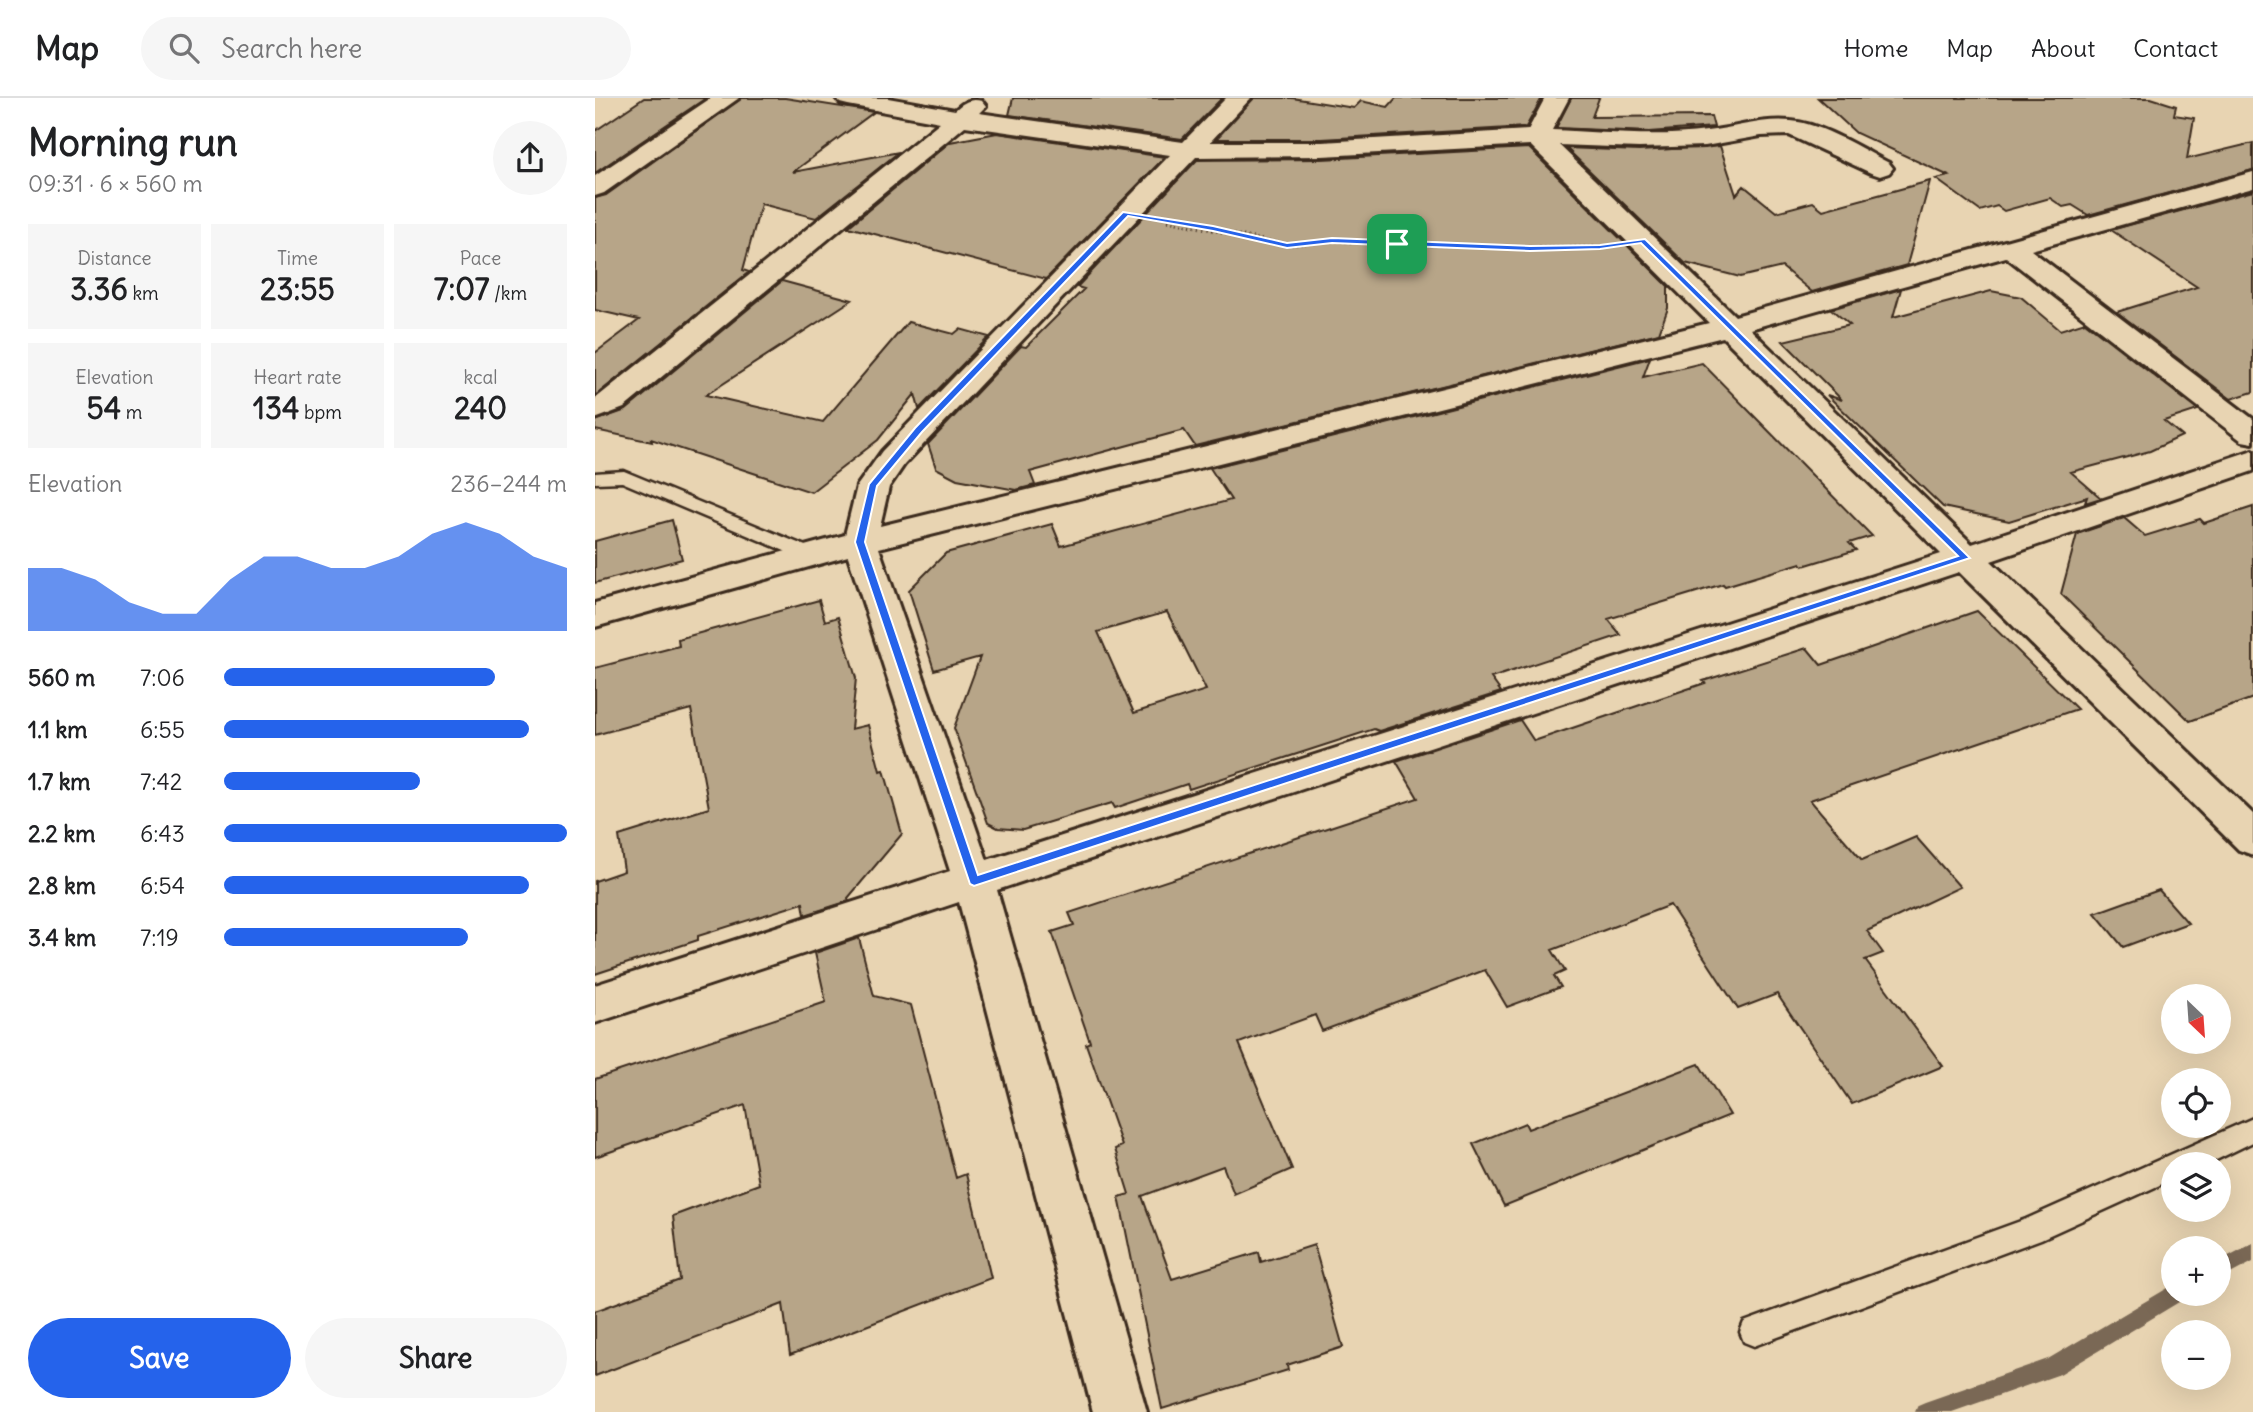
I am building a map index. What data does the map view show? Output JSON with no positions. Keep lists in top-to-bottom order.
{
  "north": "bottom right",
  "page": {
    "header": "Map",
    "search": "Search here",
    "nav": [
      "Home",
      "Map",
      "About",
      "Contact"
    ],
    "heading": ["Morning run", "09:31 · 6 × 560 m"],
    "stats": [
      ["Distance", "3.36 km"],
      ["Time", "23:55"],
      ["Pace", "7:07 /km"],
      ["Elevation", "54 m"],
      ["Heart rate", "134 bpm"],
      ["kcal", "240"]
    ],
    "chart": ["Elevation", "236–244 m"],
    "list": [
      {
        "name": "560 m",
        "note": "7:06"
      },
      {
        "name": "1.1 km",
        "note": "6:55"
      },
      {
        "name": "1.7 km",
        "note": "7:42"
      },
      {
        "name": "2.2 km",
        "note": "6:43"
      },
      {
        "name": "2.8 km",
        "note": "6:54"
      },
      {
        "name": "3.4 km",
        "note": "7:19"
      }
    ],
    "map_buttons": ["+", "−"],
    "buttons": ["Save", "Share"]
  }
}
